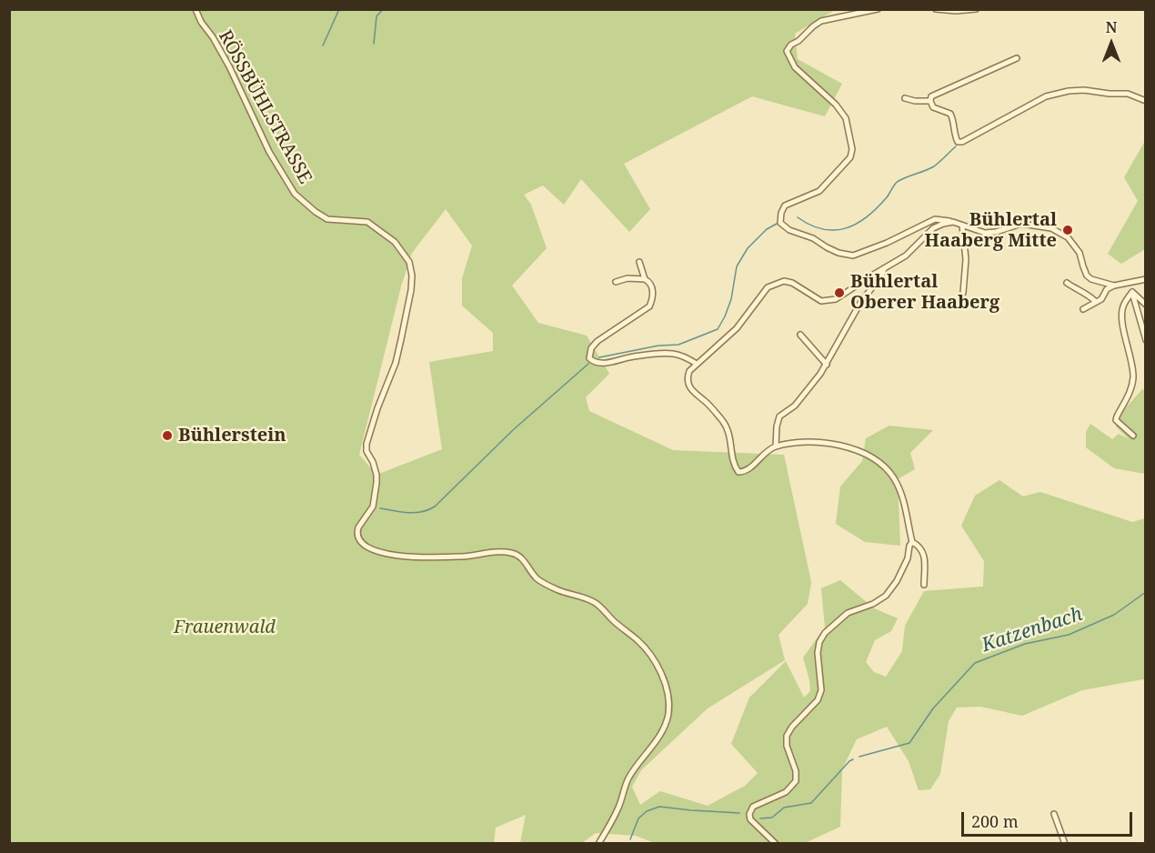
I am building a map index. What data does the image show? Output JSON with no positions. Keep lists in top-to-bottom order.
{
  "streets": {
    "street": ["RÖSSBÜHLSTRASSE"]
  },
  "water": ["Katzenbach"],
  "parks": ["Frauenwald"],
  "places": ["Bühlertal Haaberg Mitte", "Bühlertal Oberer Haaberg", "Bühlerstein"],
  "scale_bar": "200 m",
  "north": "top"
}
